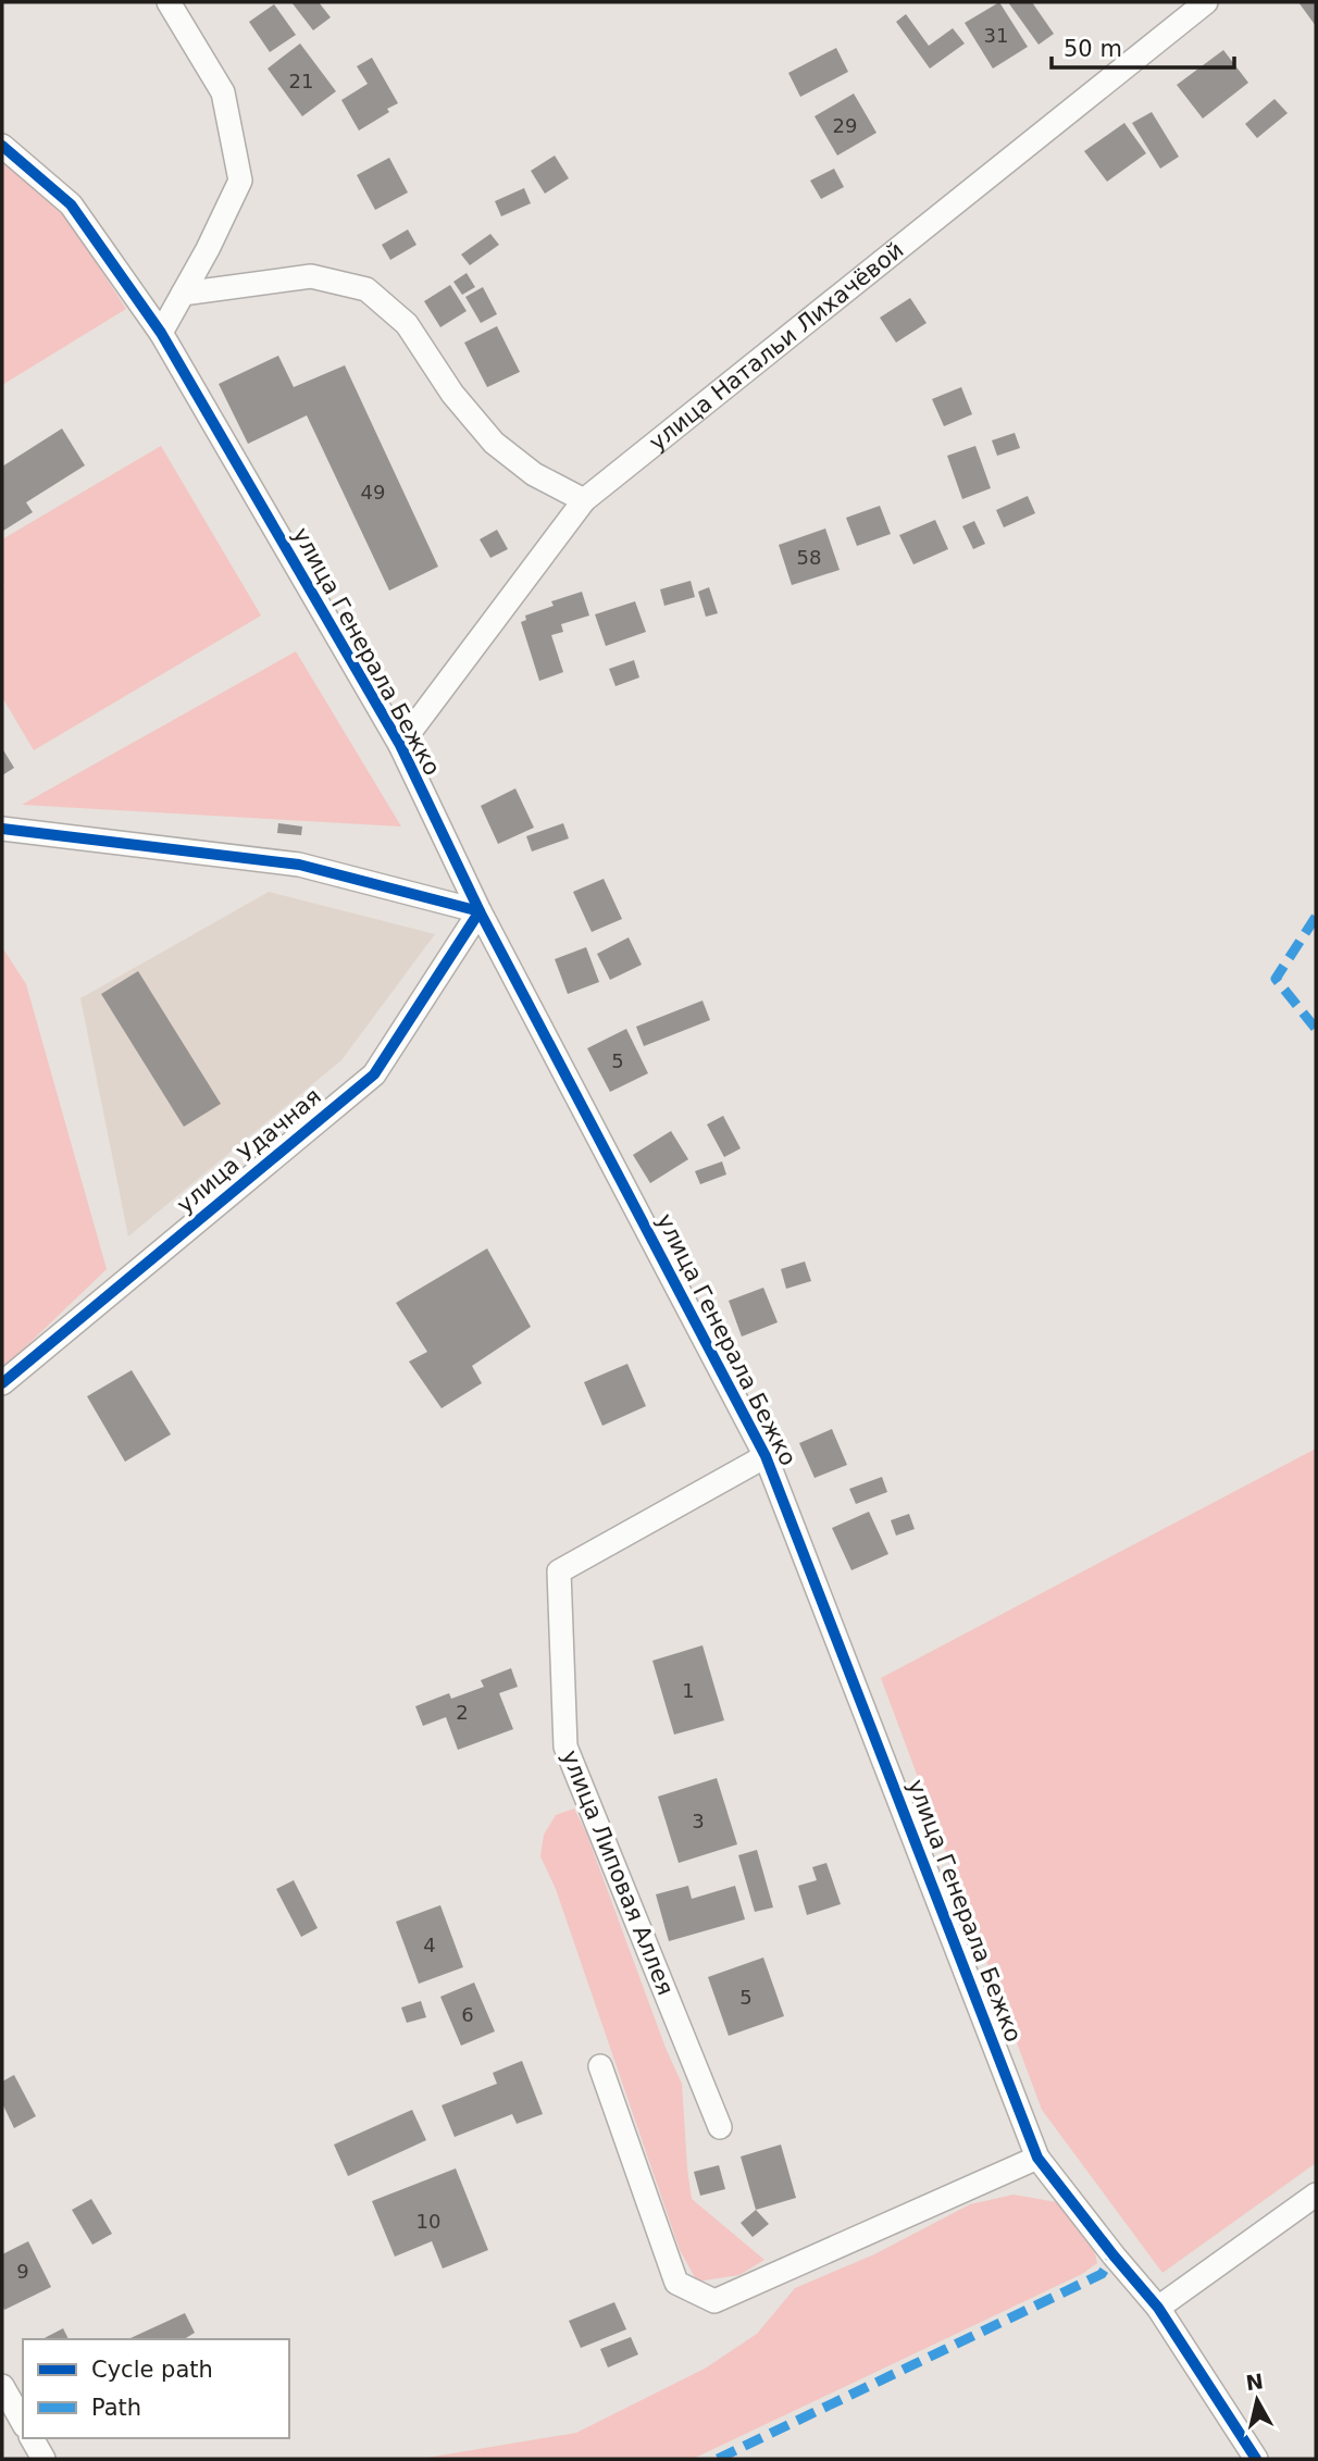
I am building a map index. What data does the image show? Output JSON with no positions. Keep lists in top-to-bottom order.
{
  "streets": {
    "street": [
      "улица Натальи Лихачёвой",
      "улица Генерала Бежко",
      "улица Удачная",
      "улица Липовая Аллея"
    ]
  },
  "crossings": [
    ["улица Натальи Лихачёвой", "улица Генерала Бежко"],
    ["улица Генерала Бежко", "улица Удачная"],
    ["улица Генерала Бежко", "улица Липовая Аллея"]
  ],
  "house_numbers": [
    "31",
    "21",
    "29",
    "49",
    "58",
    "5",
    "1",
    "2",
    "3",
    "4",
    "5",
    "6",
    "10",
    "9"
  ],
  "legend": ["Cycle path", "Path"],
  "scale_bar": "50 m",
  "north": "top"
}
